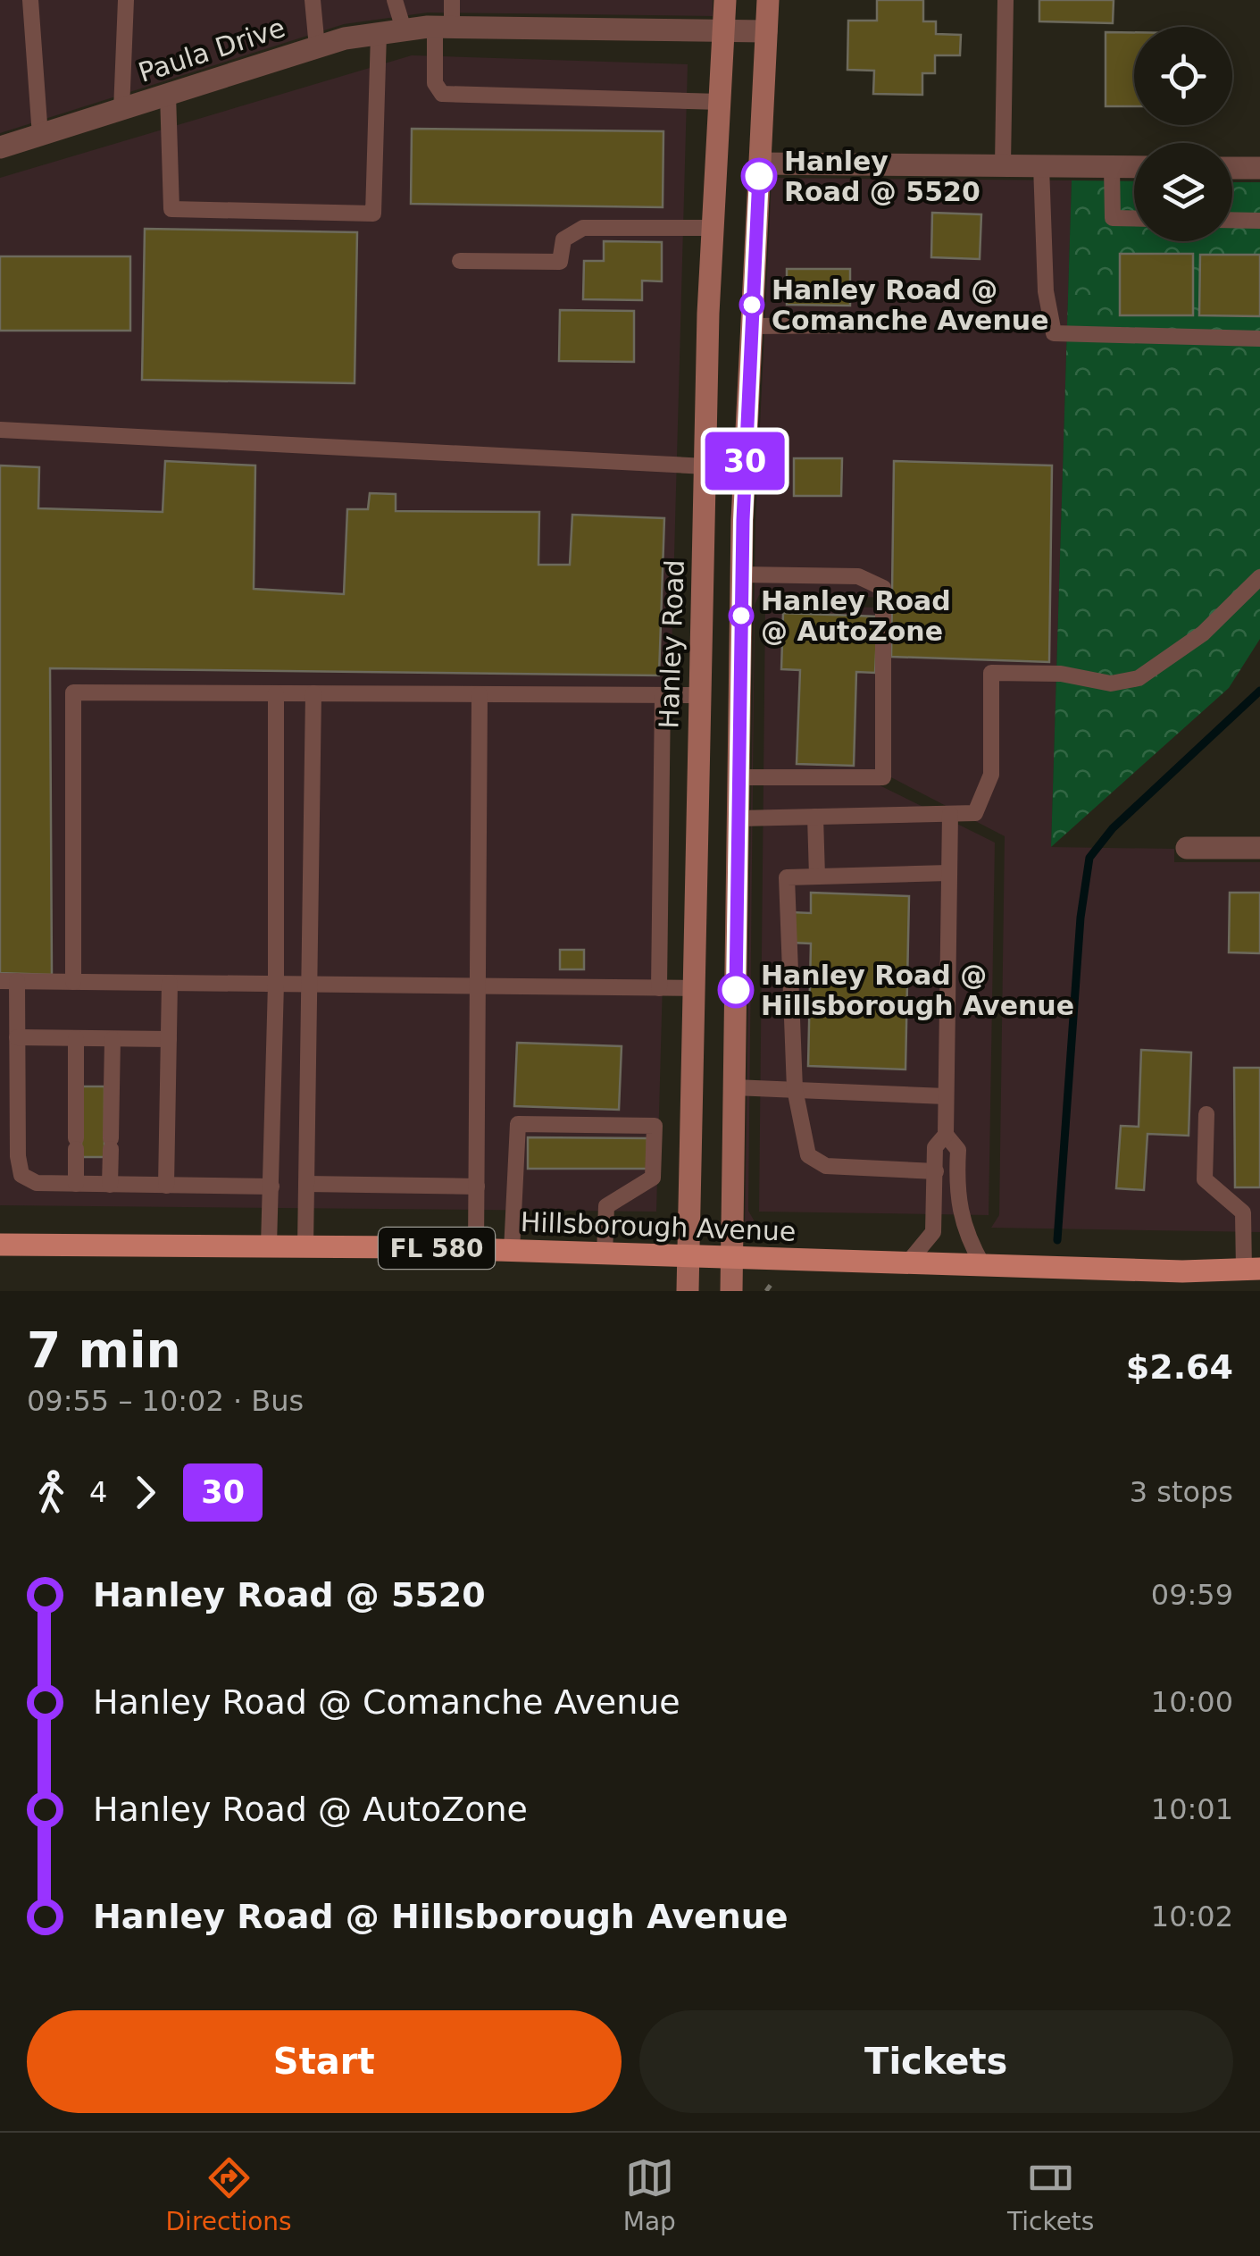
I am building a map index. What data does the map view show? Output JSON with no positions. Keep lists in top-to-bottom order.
{
  "streets": {
    "main road": ["Hanley Road", "Hillsborough Avenue", "FL 580"],
    "street": ["Paula Drive"]
  },
  "crossings": [
    ["Paula Drive", "Hanley Road"],
    ["Hanley Road", "Hillsborough Avenue"]
  ],
  "places": [
    "Hanley Road @ 5520",
    "Hanley Road @ Comanche Avenue",
    "Hanley Road @ AutoZone",
    "Hanley Road @ Hillsborough Avenue"
  ],
  "lines": ["bus line 30"],
  "page": {
    "on_map": "30",
    "heading": ["7 min", "09:55 – 10:02 · Bus", "$2.64"],
    "legs": ["4", "30", "3 stops"],
    "list": [
      {
        "name": "Hanley Road @ 5520",
        "value": "09:59"
      },
      {
        "name": "Hanley Road @ Comanche Avenue",
        "value": "10:00"
      },
      {
        "name": "Hanley Road @ AutoZone",
        "value": "10:01"
      },
      {
        "name": "Hanley Road @ Hillsborough Avenue",
        "value": "10:02"
      }
    ],
    "buttons": ["Start", "Tickets"],
    "tabs": ["Directions", "Map", "Tickets"]
  }
}
